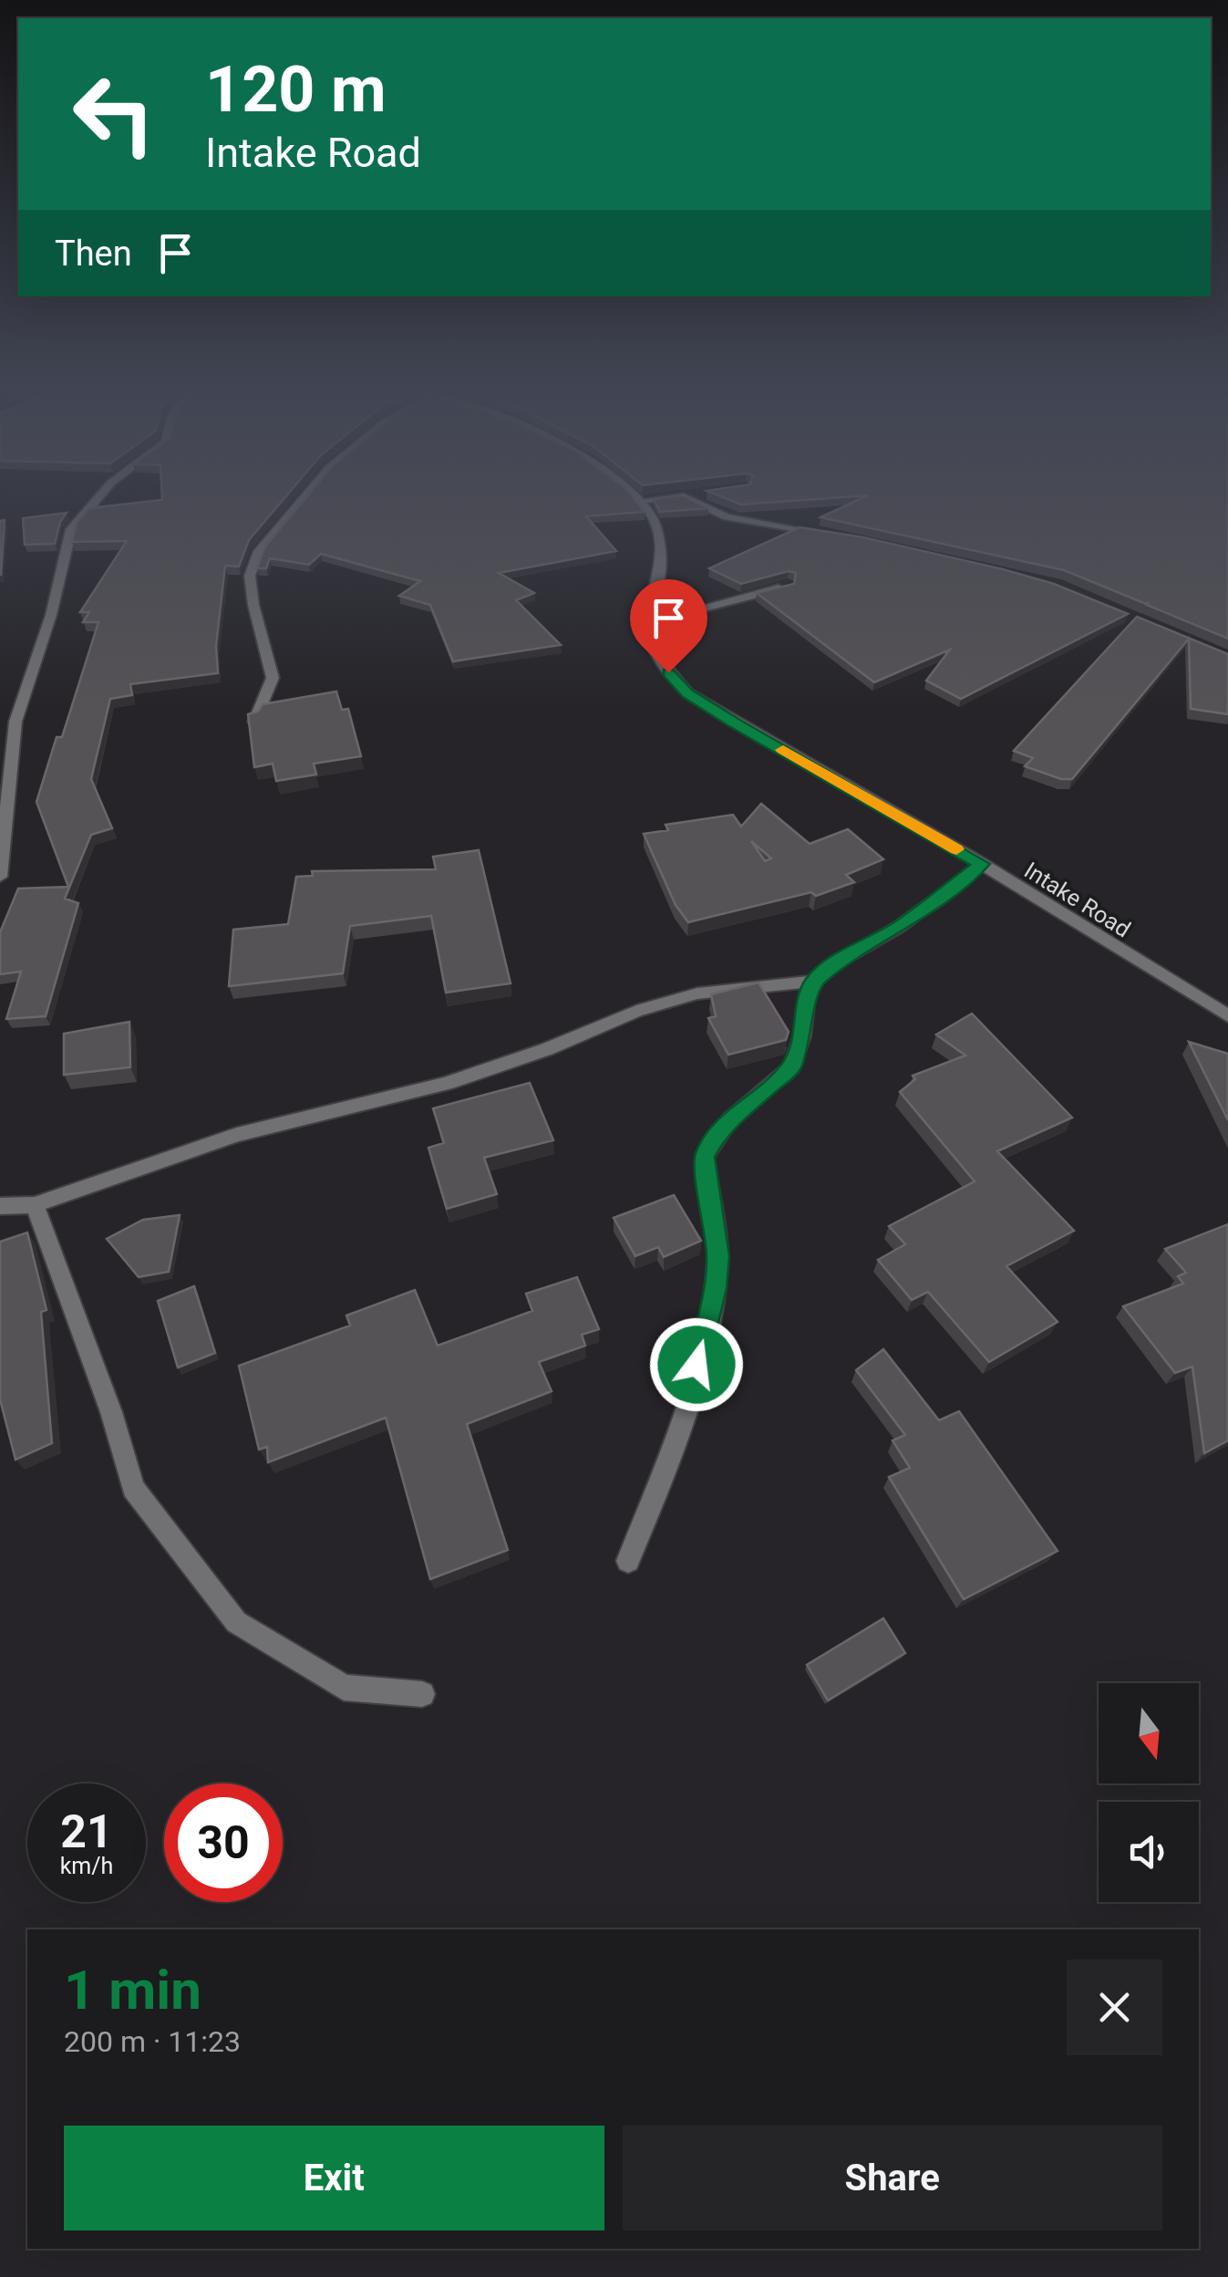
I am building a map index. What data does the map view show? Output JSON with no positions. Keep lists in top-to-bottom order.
{
  "streets": {
    "street": ["Intake Road"]
  },
  "north": "bottom",
  "page": {
    "turn": ["120 m", "Intake Road"],
    "then": "Then",
    "speed": "21 km/h",
    "limit": "30",
    "heading": ["1 min", "200 m · 11:23"],
    "buttons": ["Exit", "Share"]
  }
}
